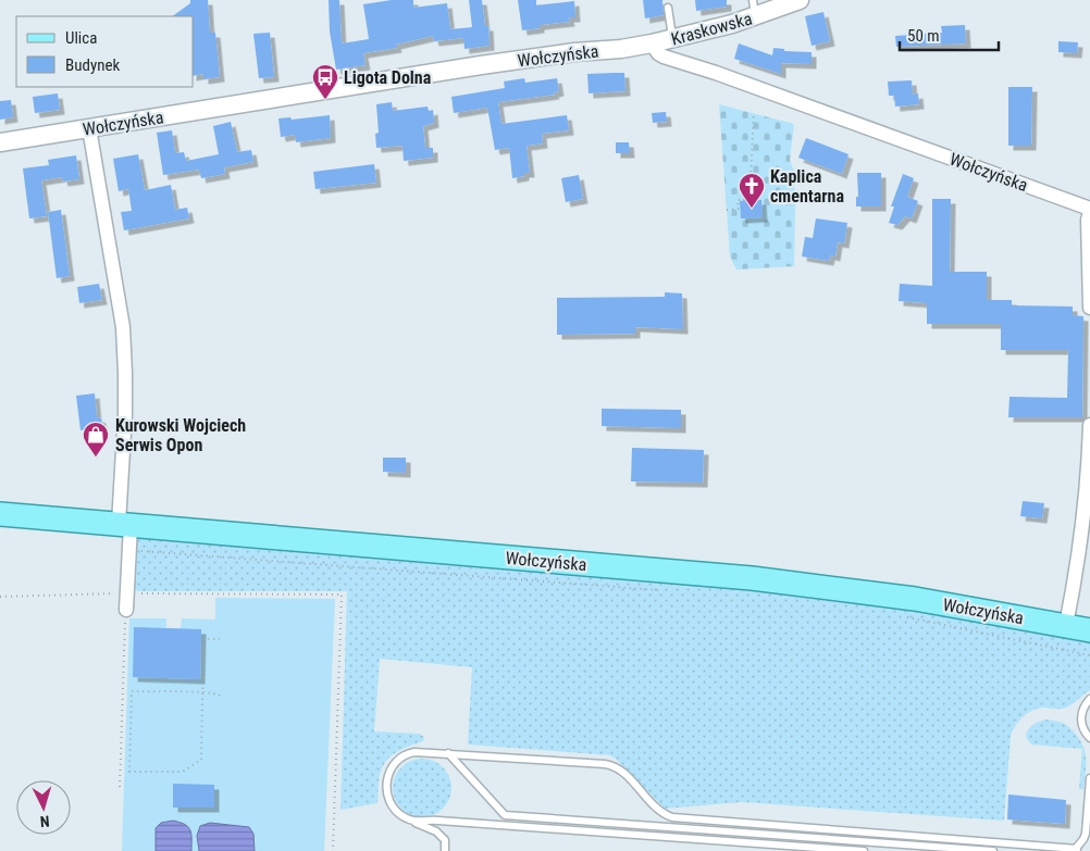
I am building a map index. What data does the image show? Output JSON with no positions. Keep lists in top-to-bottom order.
{
  "streets": {
    "main road": ["Wołczyńska"],
    "street": ["Kraskowska"]
  },
  "crossings": [
    ["Kraskowska", "Wołczyńska"]
  ],
  "places": {
    "bus stop": ["Ligota Dolna"],
    "church": ["Kaplica cmentarna"],
    "shop": ["Kurowski Wojciech Serwis Opon"]
  },
  "legend": ["Ulica", "Budynek"],
  "scale_bar": "50 m",
  "north": "bottom"
}
